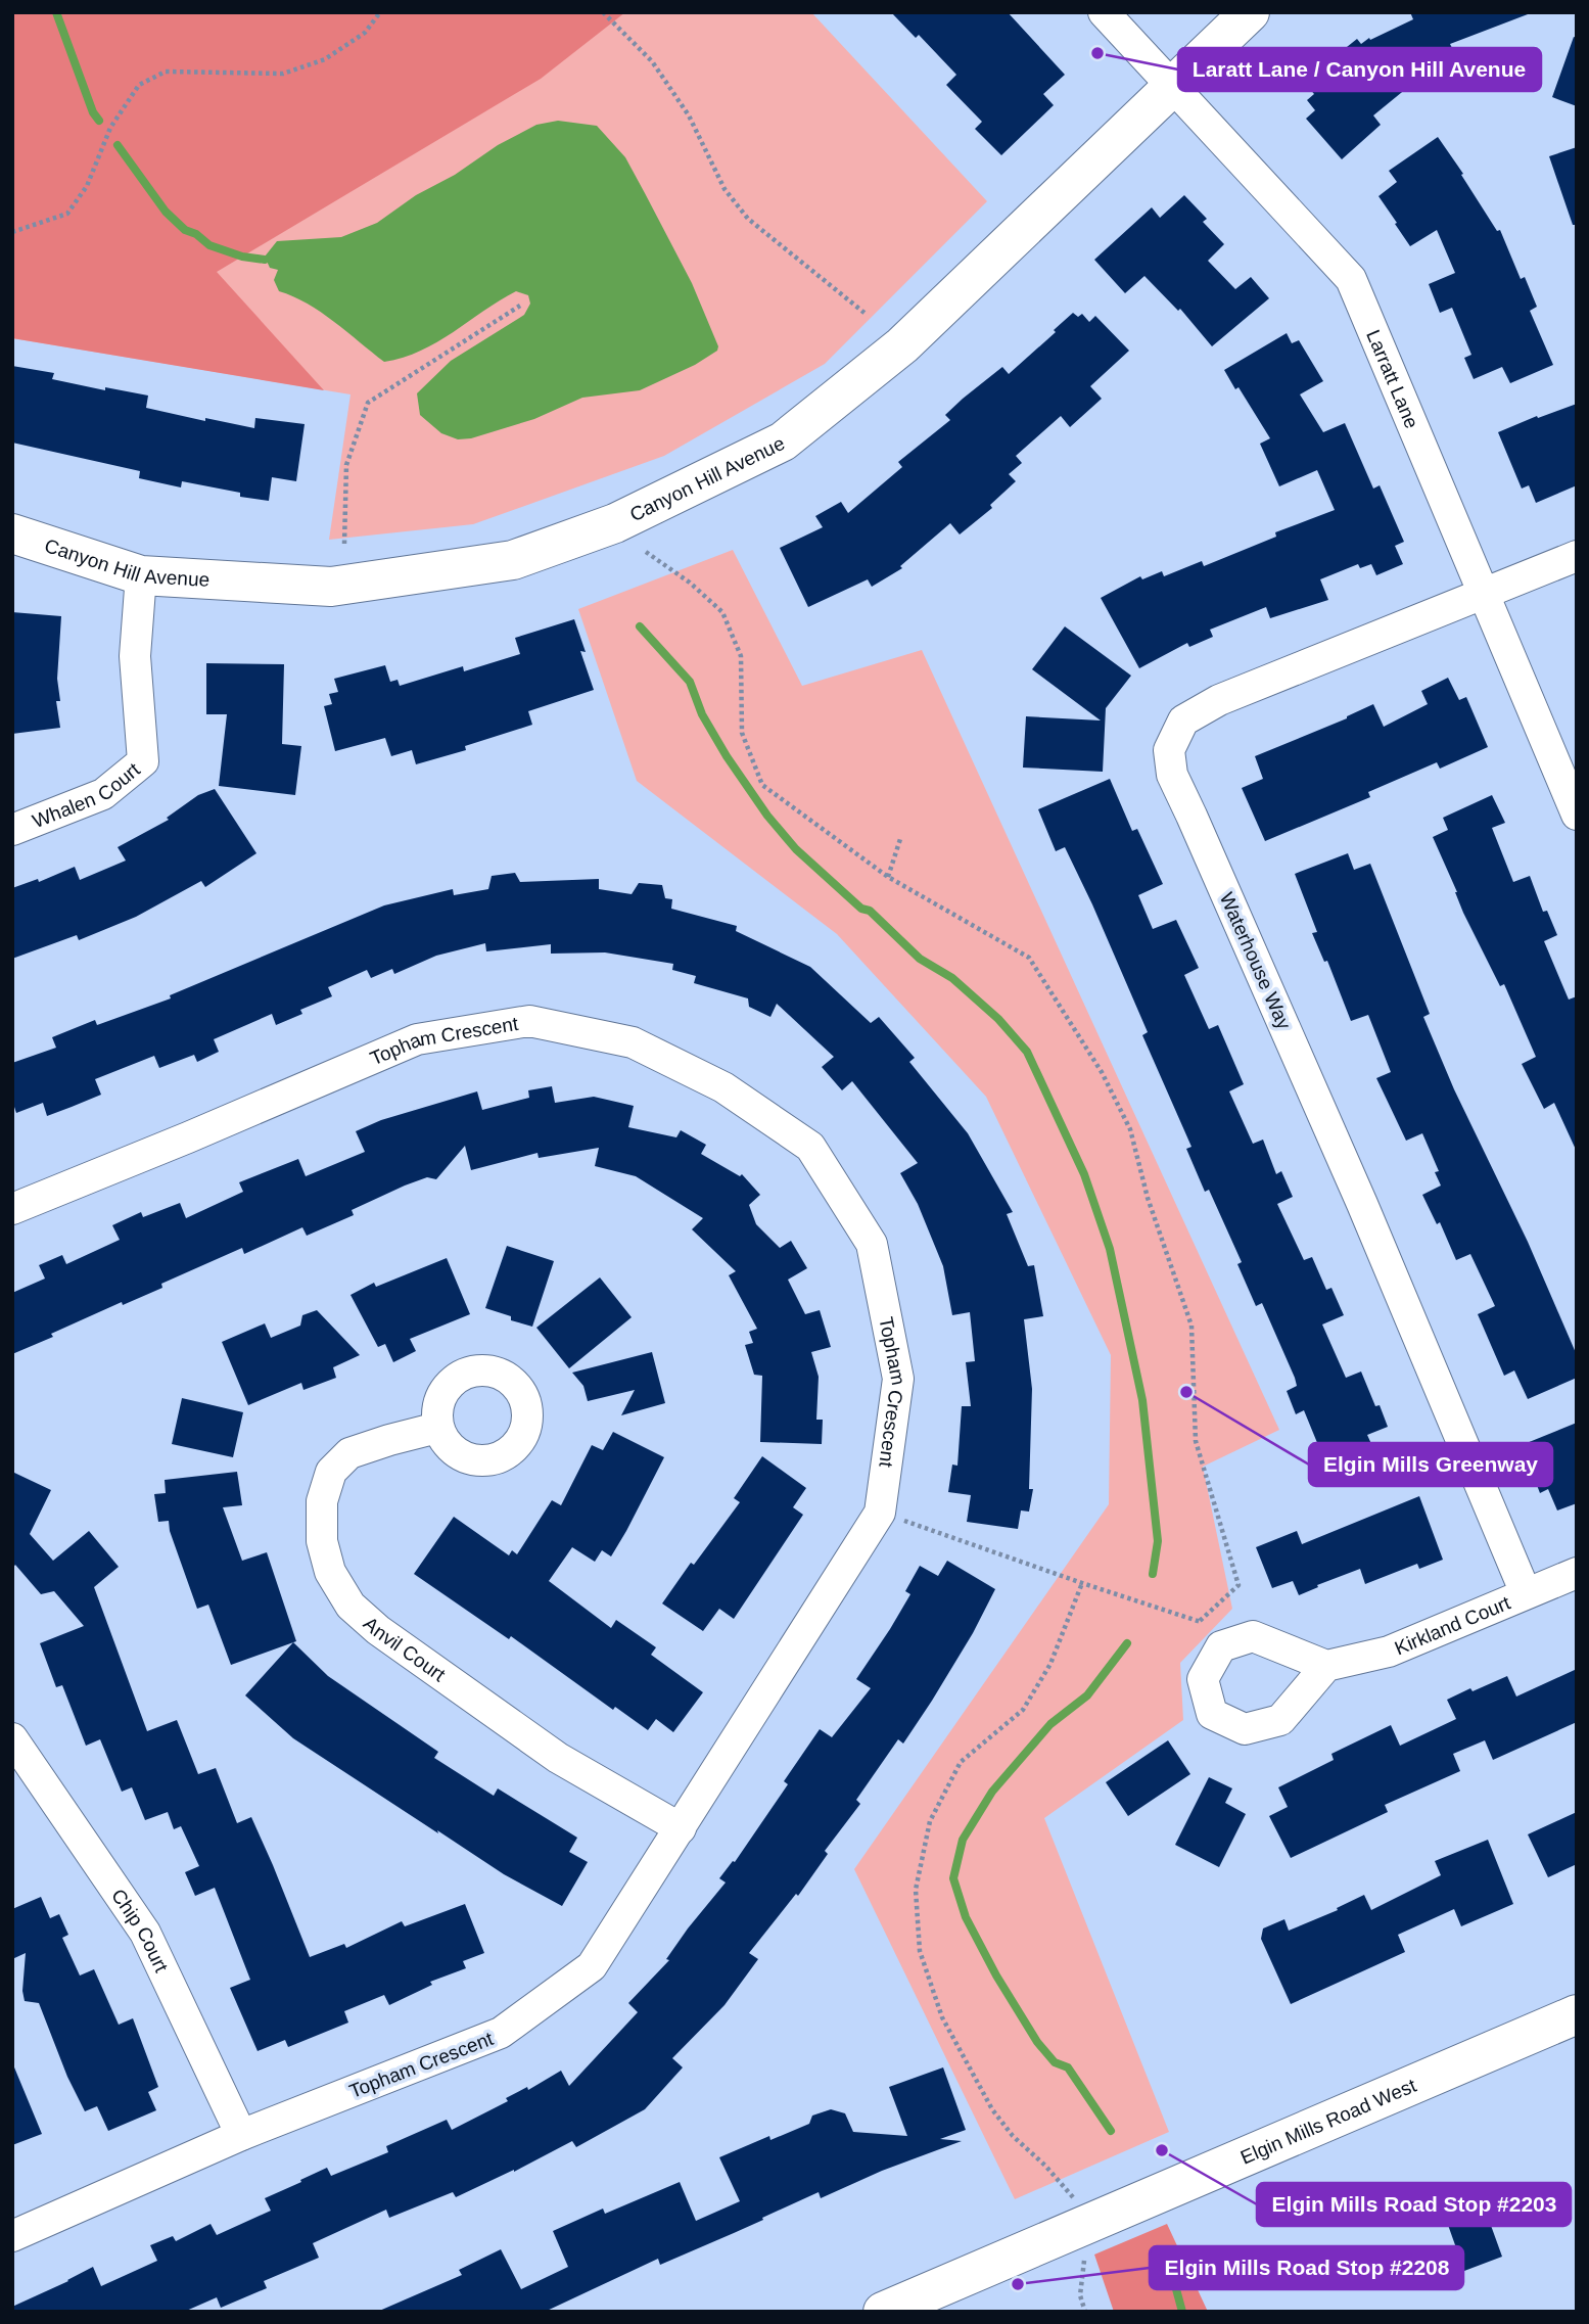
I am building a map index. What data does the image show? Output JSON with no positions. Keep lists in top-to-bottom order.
{
  "streets": {
    "street": [
      "Larratt Lane",
      "Canyon Hill Avenue",
      "Whalen Court",
      "Waterhouse Way",
      "Topham Crescent",
      "Kirkland Court",
      "Anvil Court",
      "Chip Court",
      "Elgin Mills Road West"
    ]
  },
  "crossings": [
    ["Larratt Lane", "Canyon Hill Avenue"],
    ["Larratt Lane", "Waterhouse Way"],
    ["Canyon Hill Avenue", "Whalen Court"],
    ["Waterhouse Way", "Kirkland Court"],
    ["Topham Crescent", "Anvil Court"],
    ["Topham Crescent", "Chip Court"]
  ],
  "places": [
    "Laratt Lane / Canyon Hill Avenue",
    "Elgin Mills Greenway",
    "Elgin Mills Road Stop #2203",
    "Elgin Mills Road Stop #2208"
  ]
}
